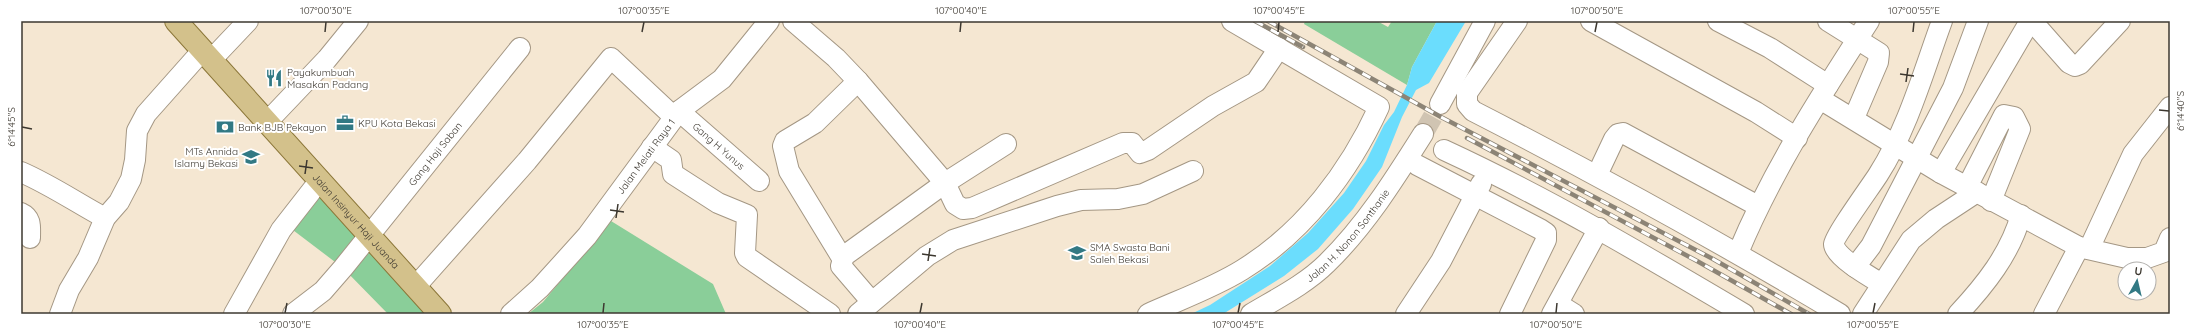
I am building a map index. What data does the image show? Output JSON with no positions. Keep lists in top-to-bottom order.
{
  "streets": {
    "main road": ["Jalan Insinyur Haji Juanda"],
    "street": [
      "Gang H Yunus",
      "Gang Haji Saban",
      "Jalan Melati Raya 1",
      "Jalan H. Nonon Sonthanie"
    ]
  },
  "crossings": [
    ["Gang H Yunus", "Jalan Melati Raya 1"],
    ["Gang H Yunus", "Jalan Insinyur Haji Juanda"],
    ["Gang Haji Saban", "Jalan Insinyur Haji Juanda"]
  ],
  "places": {
    "restaurant": ["Payakumbuah Masakan Padang"],
    "office": ["KPU Kota Bekasi"],
    "bank": ["Bank BJB Pekayon"],
    "school or university": ["MTs Annida Islamy Bekasi", "SMA Swasta Bani Saleh Bekasi"]
  },
  "north": "top",
  "coordinates": [
    "107°00'30\"E",
    "107°00'35\"E",
    "107°00'40\"E",
    "107°00'45\"E",
    "107°00'50\"E",
    "107°00'55\"E",
    "6°14'40\"S",
    "6°14'45\"S"
  ]
}
